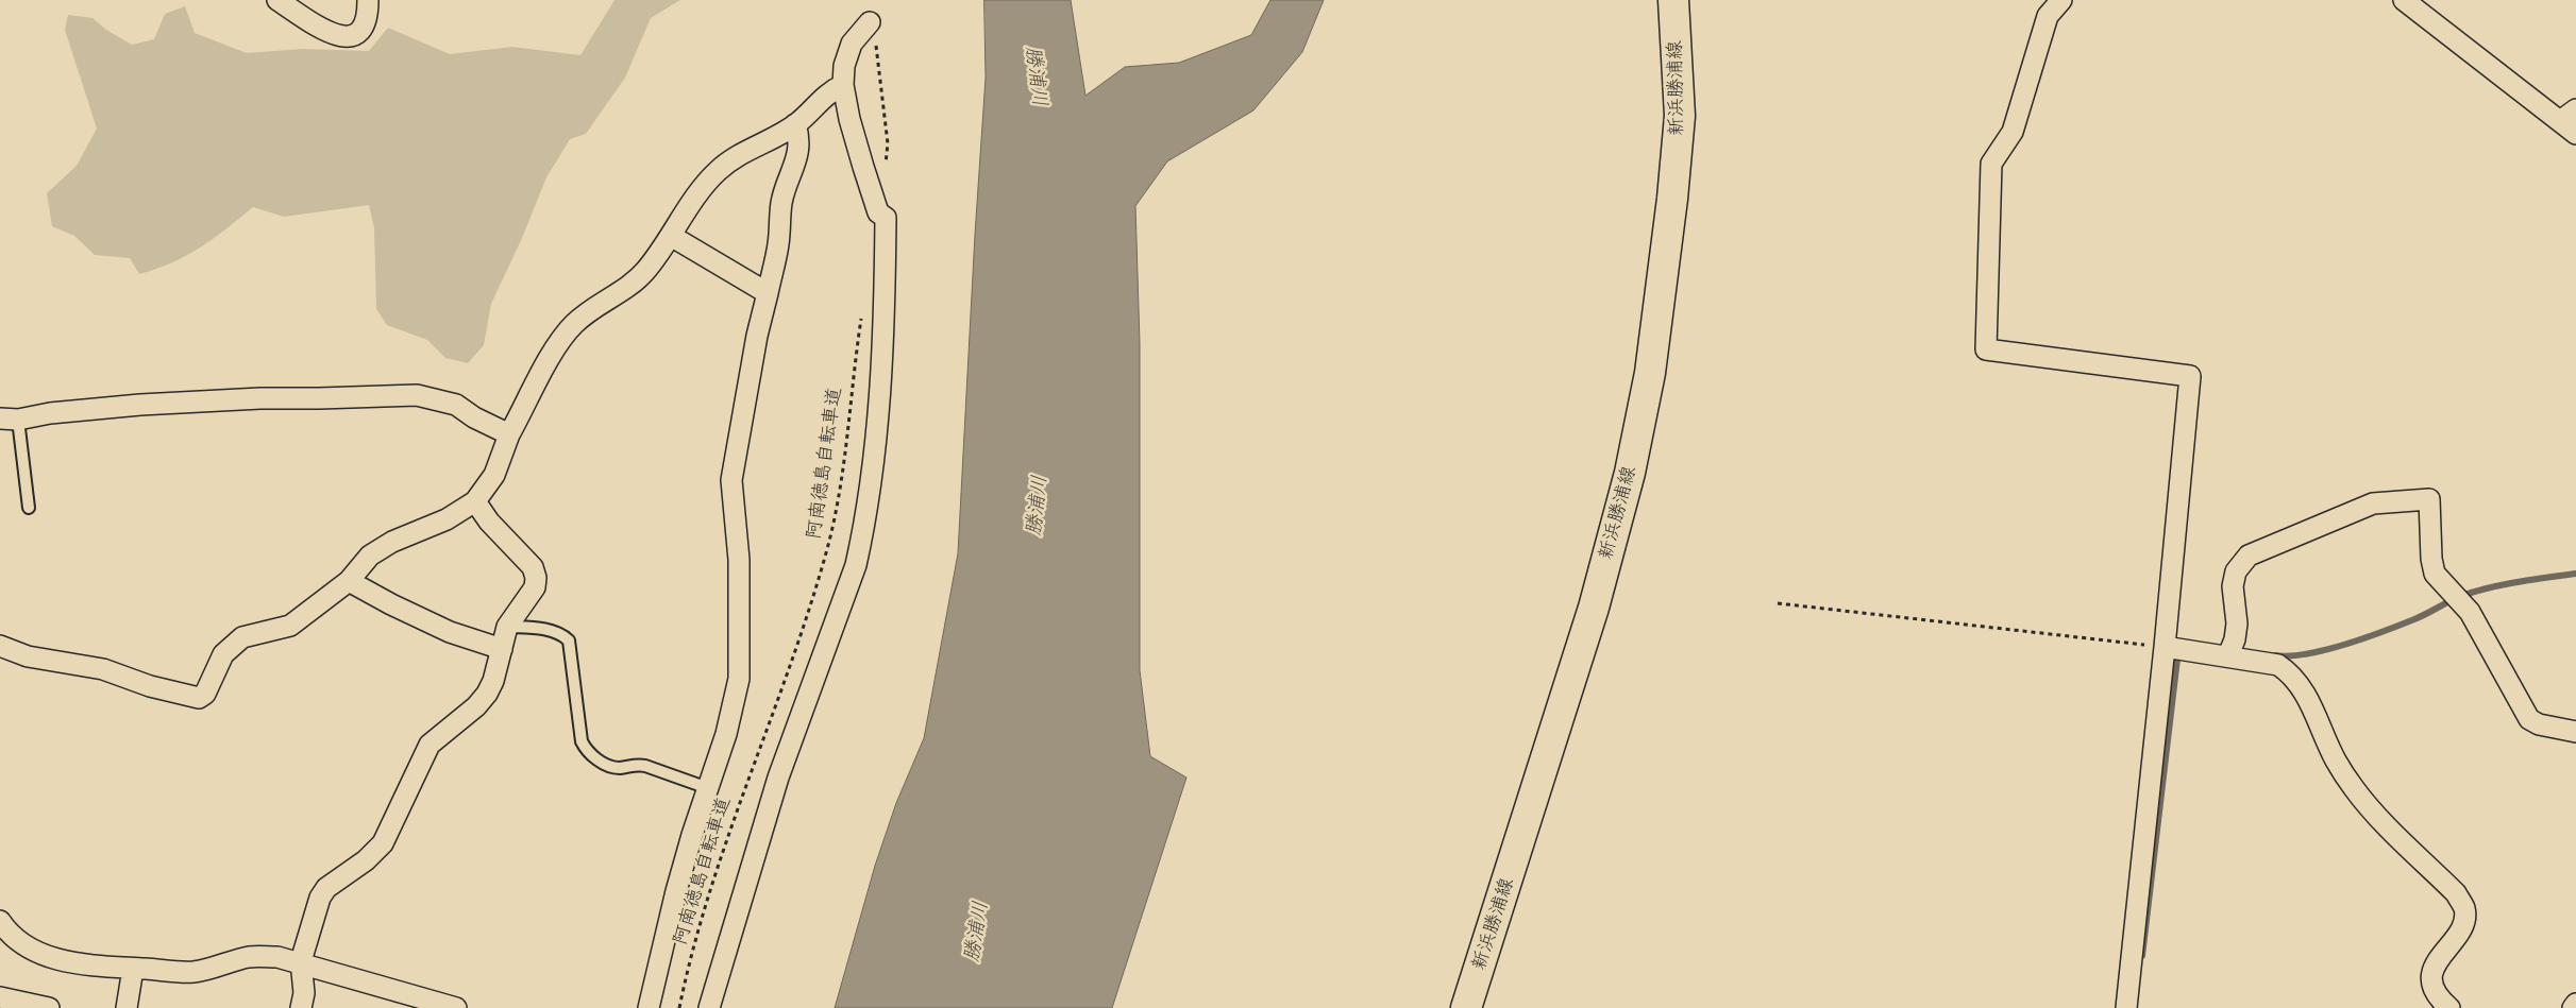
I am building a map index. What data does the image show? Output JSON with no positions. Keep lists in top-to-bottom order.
{
  "streets": {
    "main road": ["新浜勝浦線"],
    "path": ["阿南徳島自転車道"]
  },
  "water": ["勝浦川"]
}
